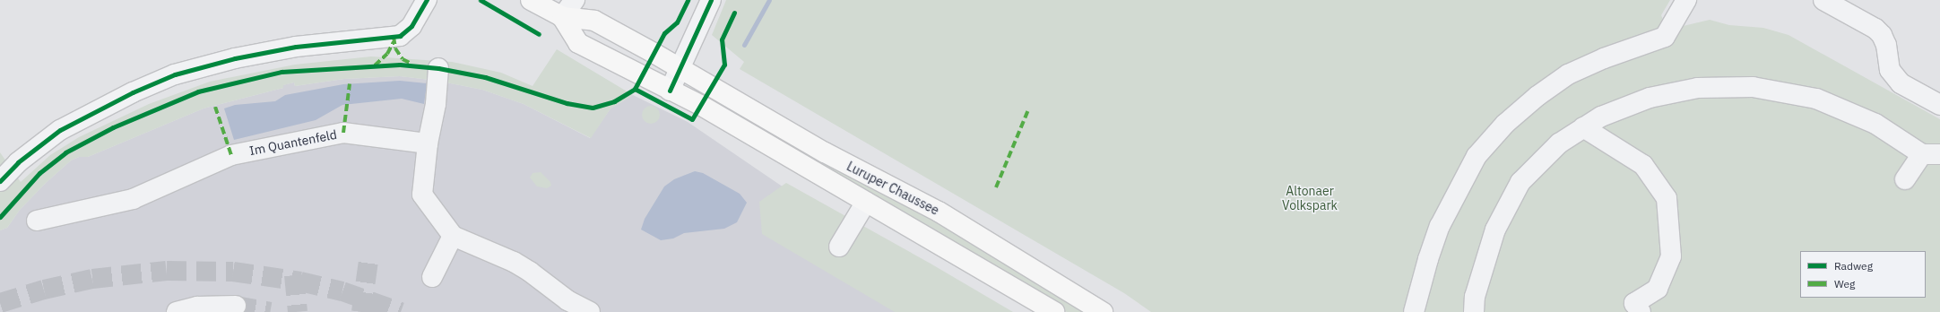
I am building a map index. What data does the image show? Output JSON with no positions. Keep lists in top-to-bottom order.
{
  "streets": {
    "main road": ["Luruper Chaussee"],
    "street": ["Im Quantenfeld"]
  },
  "parks": ["Altonaer Volkspark"],
  "legend": ["Radweg", "Weg"]
}
